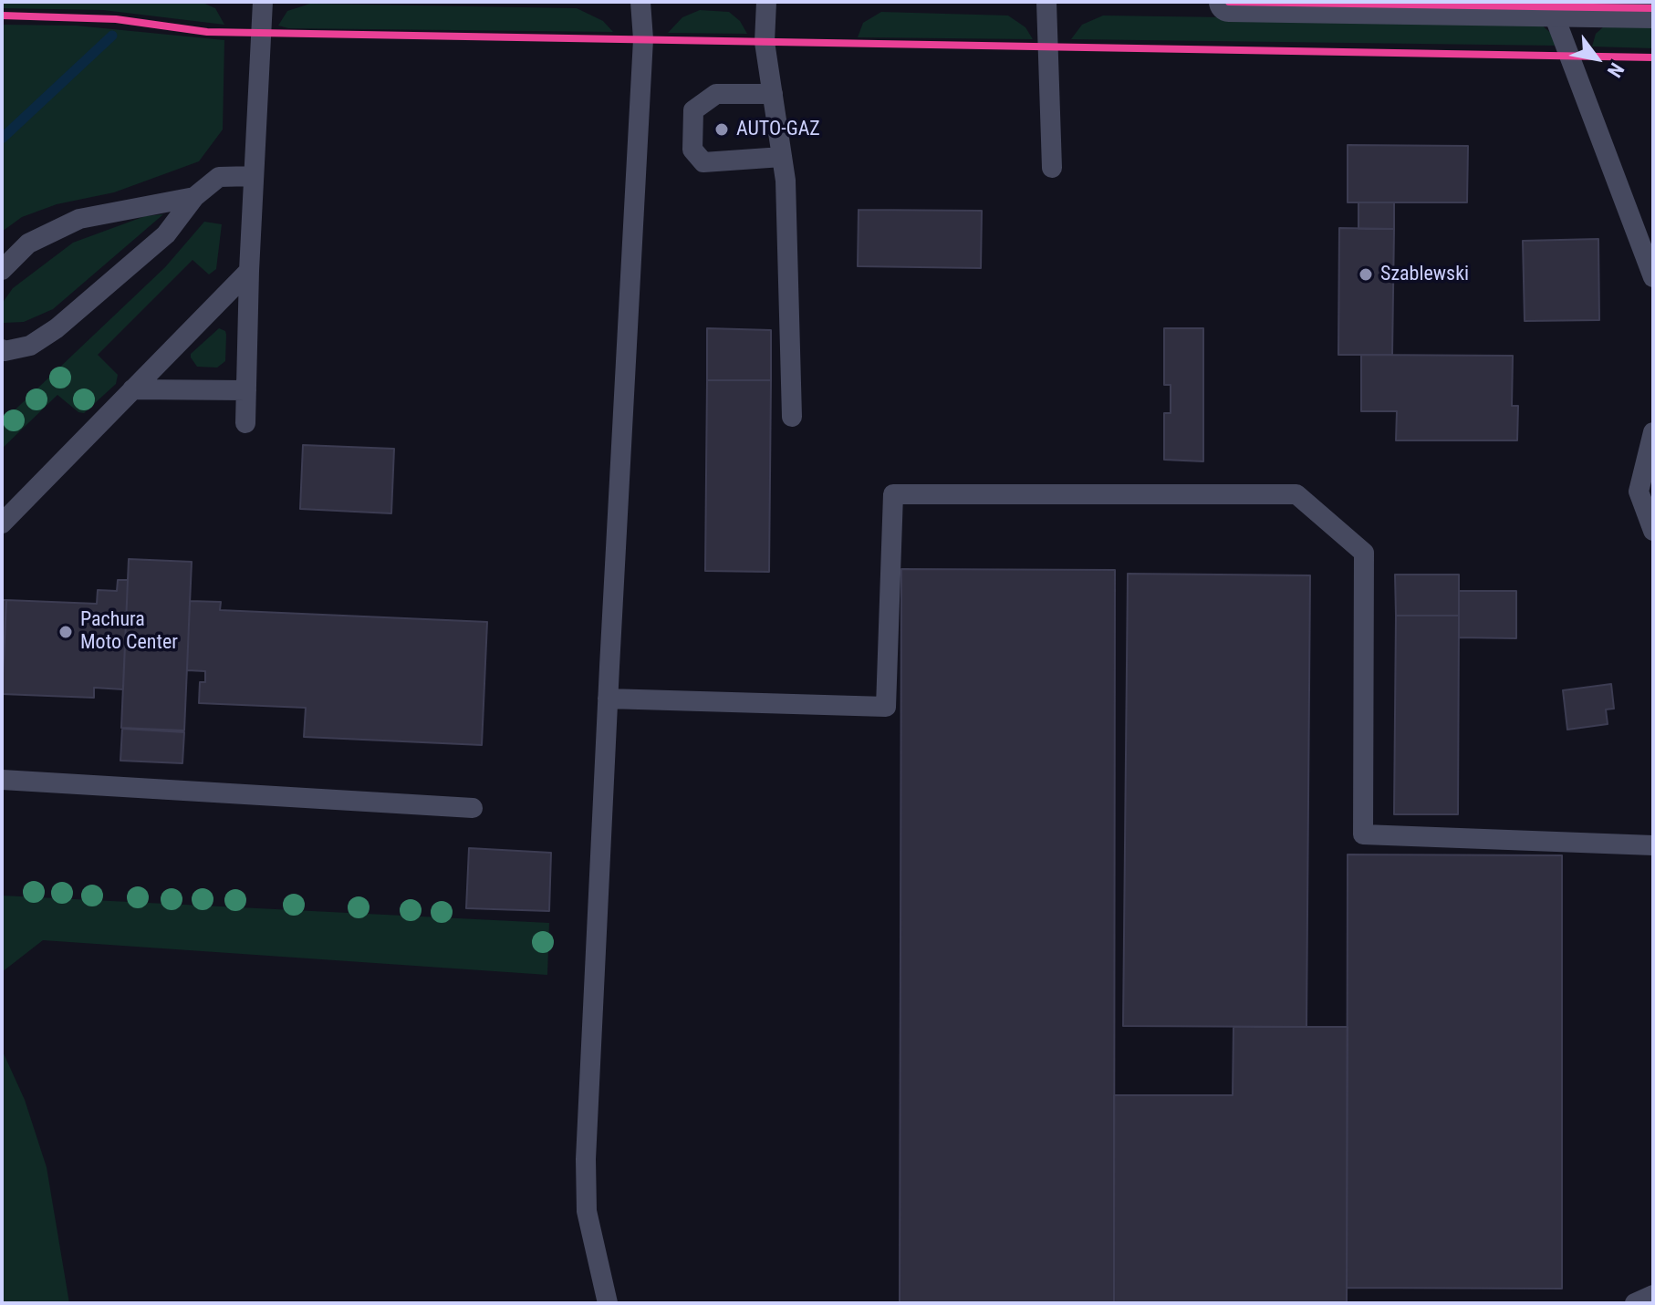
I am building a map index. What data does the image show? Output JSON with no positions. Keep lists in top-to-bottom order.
{
  "places": ["AUTO-GAZ", "Szablewski", "Pachura Moto Center"],
  "north": "bottom right"
}
